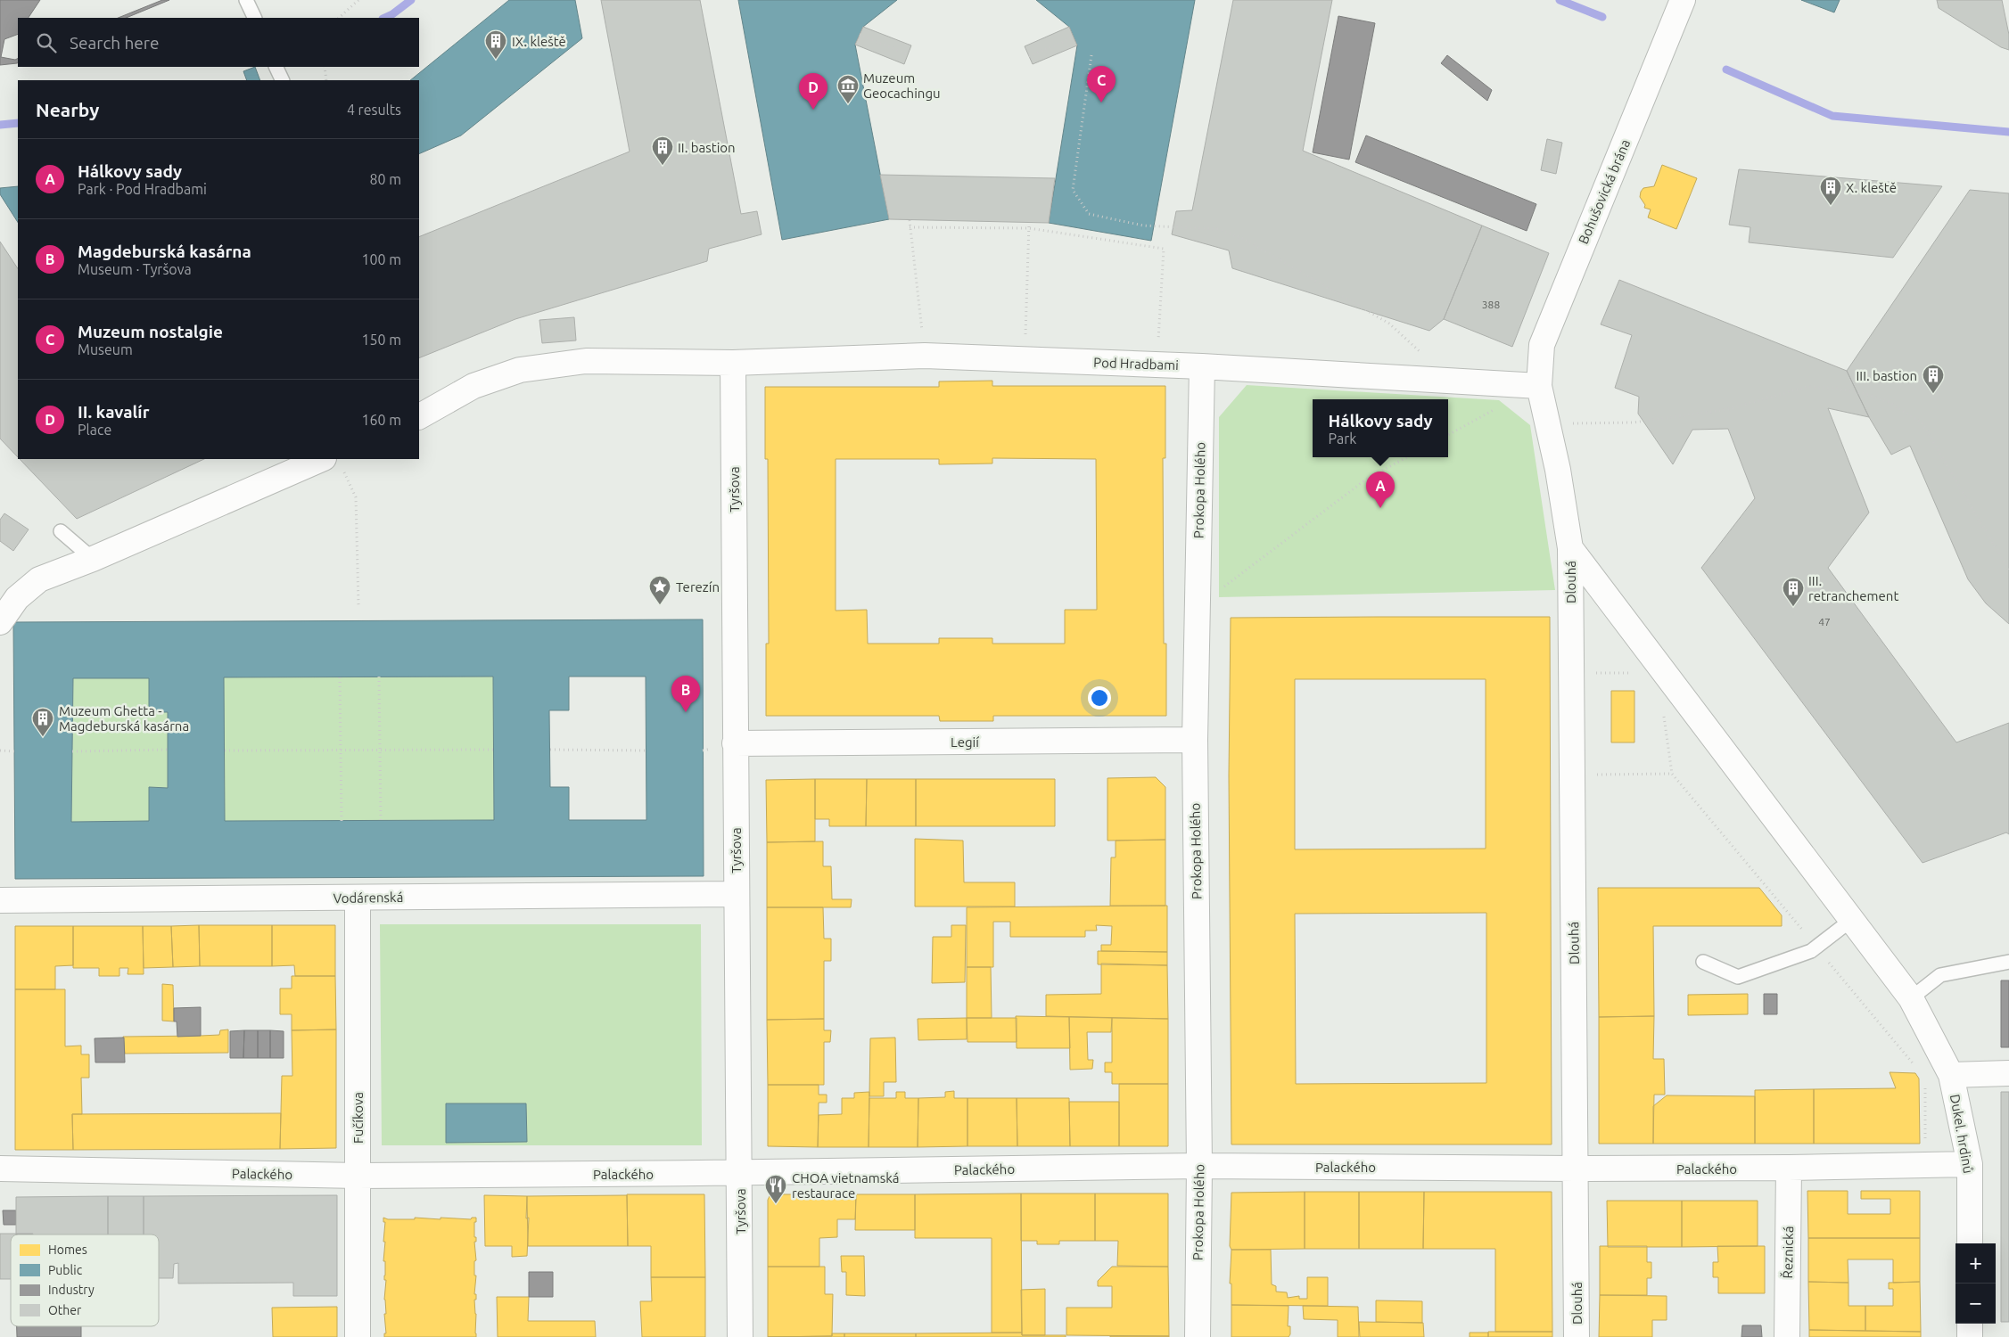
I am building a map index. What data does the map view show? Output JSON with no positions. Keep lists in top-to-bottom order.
{
  "streets": {
    "street": [
      "Bohušovická brána",
      "Pod Hradbami",
      "Tyršova",
      "Prokopa Holého",
      "Dlouhá",
      "Legií",
      "Vodárenská",
      "Fučíkova",
      "Dukel. hrdinů",
      "Palackého",
      "Řeznická"
    ]
  },
  "crossings": [
    ["Bohušovická brána", "Pod Hradbami"],
    ["Bohušovická brána", "Dlouhá"],
    ["Pod Hradbami", "Tyršova"],
    ["Pod Hradbami", "Prokopa Holého"],
    ["Tyršova", "Legií"],
    ["Tyršova", "Vodárenská"],
    ["Tyršova", "Palackého"],
    ["Prokopa Holého", "Legií"],
    ["Prokopa Holého", "Palackého"],
    ["Dlouhá", "Dukel. hrdinů"],
    ["Dlouhá", "Palackého"],
    ["Vodárenská", "Fučíkova"],
    ["Fučíkova", "Palackého"],
    ["Dukel. hrdinů", "Palackého"],
    ["Palackého", "Řeznická"]
  ],
  "places": {
    "building": [
      "IX. kleště",
      "II. bastion",
      "X. kleště",
      "III. bastion",
      "III. retranchement",
      "Muzeum Ghetta - Magdeburská kasárna"
    ],
    "museum": ["Muzeum Geocachingu"],
    "place": ["Terezín"],
    "restaurant": ["CHOA vietnamská restaurace"]
  },
  "house_numbers": ["388", "47"],
  "legend": [
    "Homes",
    "Public",
    "Industry",
    "Other"
  ],
  "page": {
    "search": "Search here",
    "pins": [
      "C",
      "D",
      "A",
      "B"
    ],
    "heading": ["Nearby", "4 results"],
    "list": [
      {
        "mark": "A",
        "name": "Hálkovy sady",
        "note": "Park · Pod Hradbami",
        "value": "80 m"
      },
      {
        "mark": "B",
        "name": "Magdeburská kasárna",
        "note": "Museum · Tyršova",
        "value": "100 m"
      },
      {
        "mark": "C",
        "name": "Muzeum nostalgie",
        "note": "Museum",
        "value": "150 m"
      },
      {
        "mark": "D",
        "name": "II. kavalír",
        "note": "Place",
        "value": "160 m"
      }
    ],
    "popup": ["Hálkovy sady", "Park"],
    "map_buttons": ["+", "−"]
  }
}
